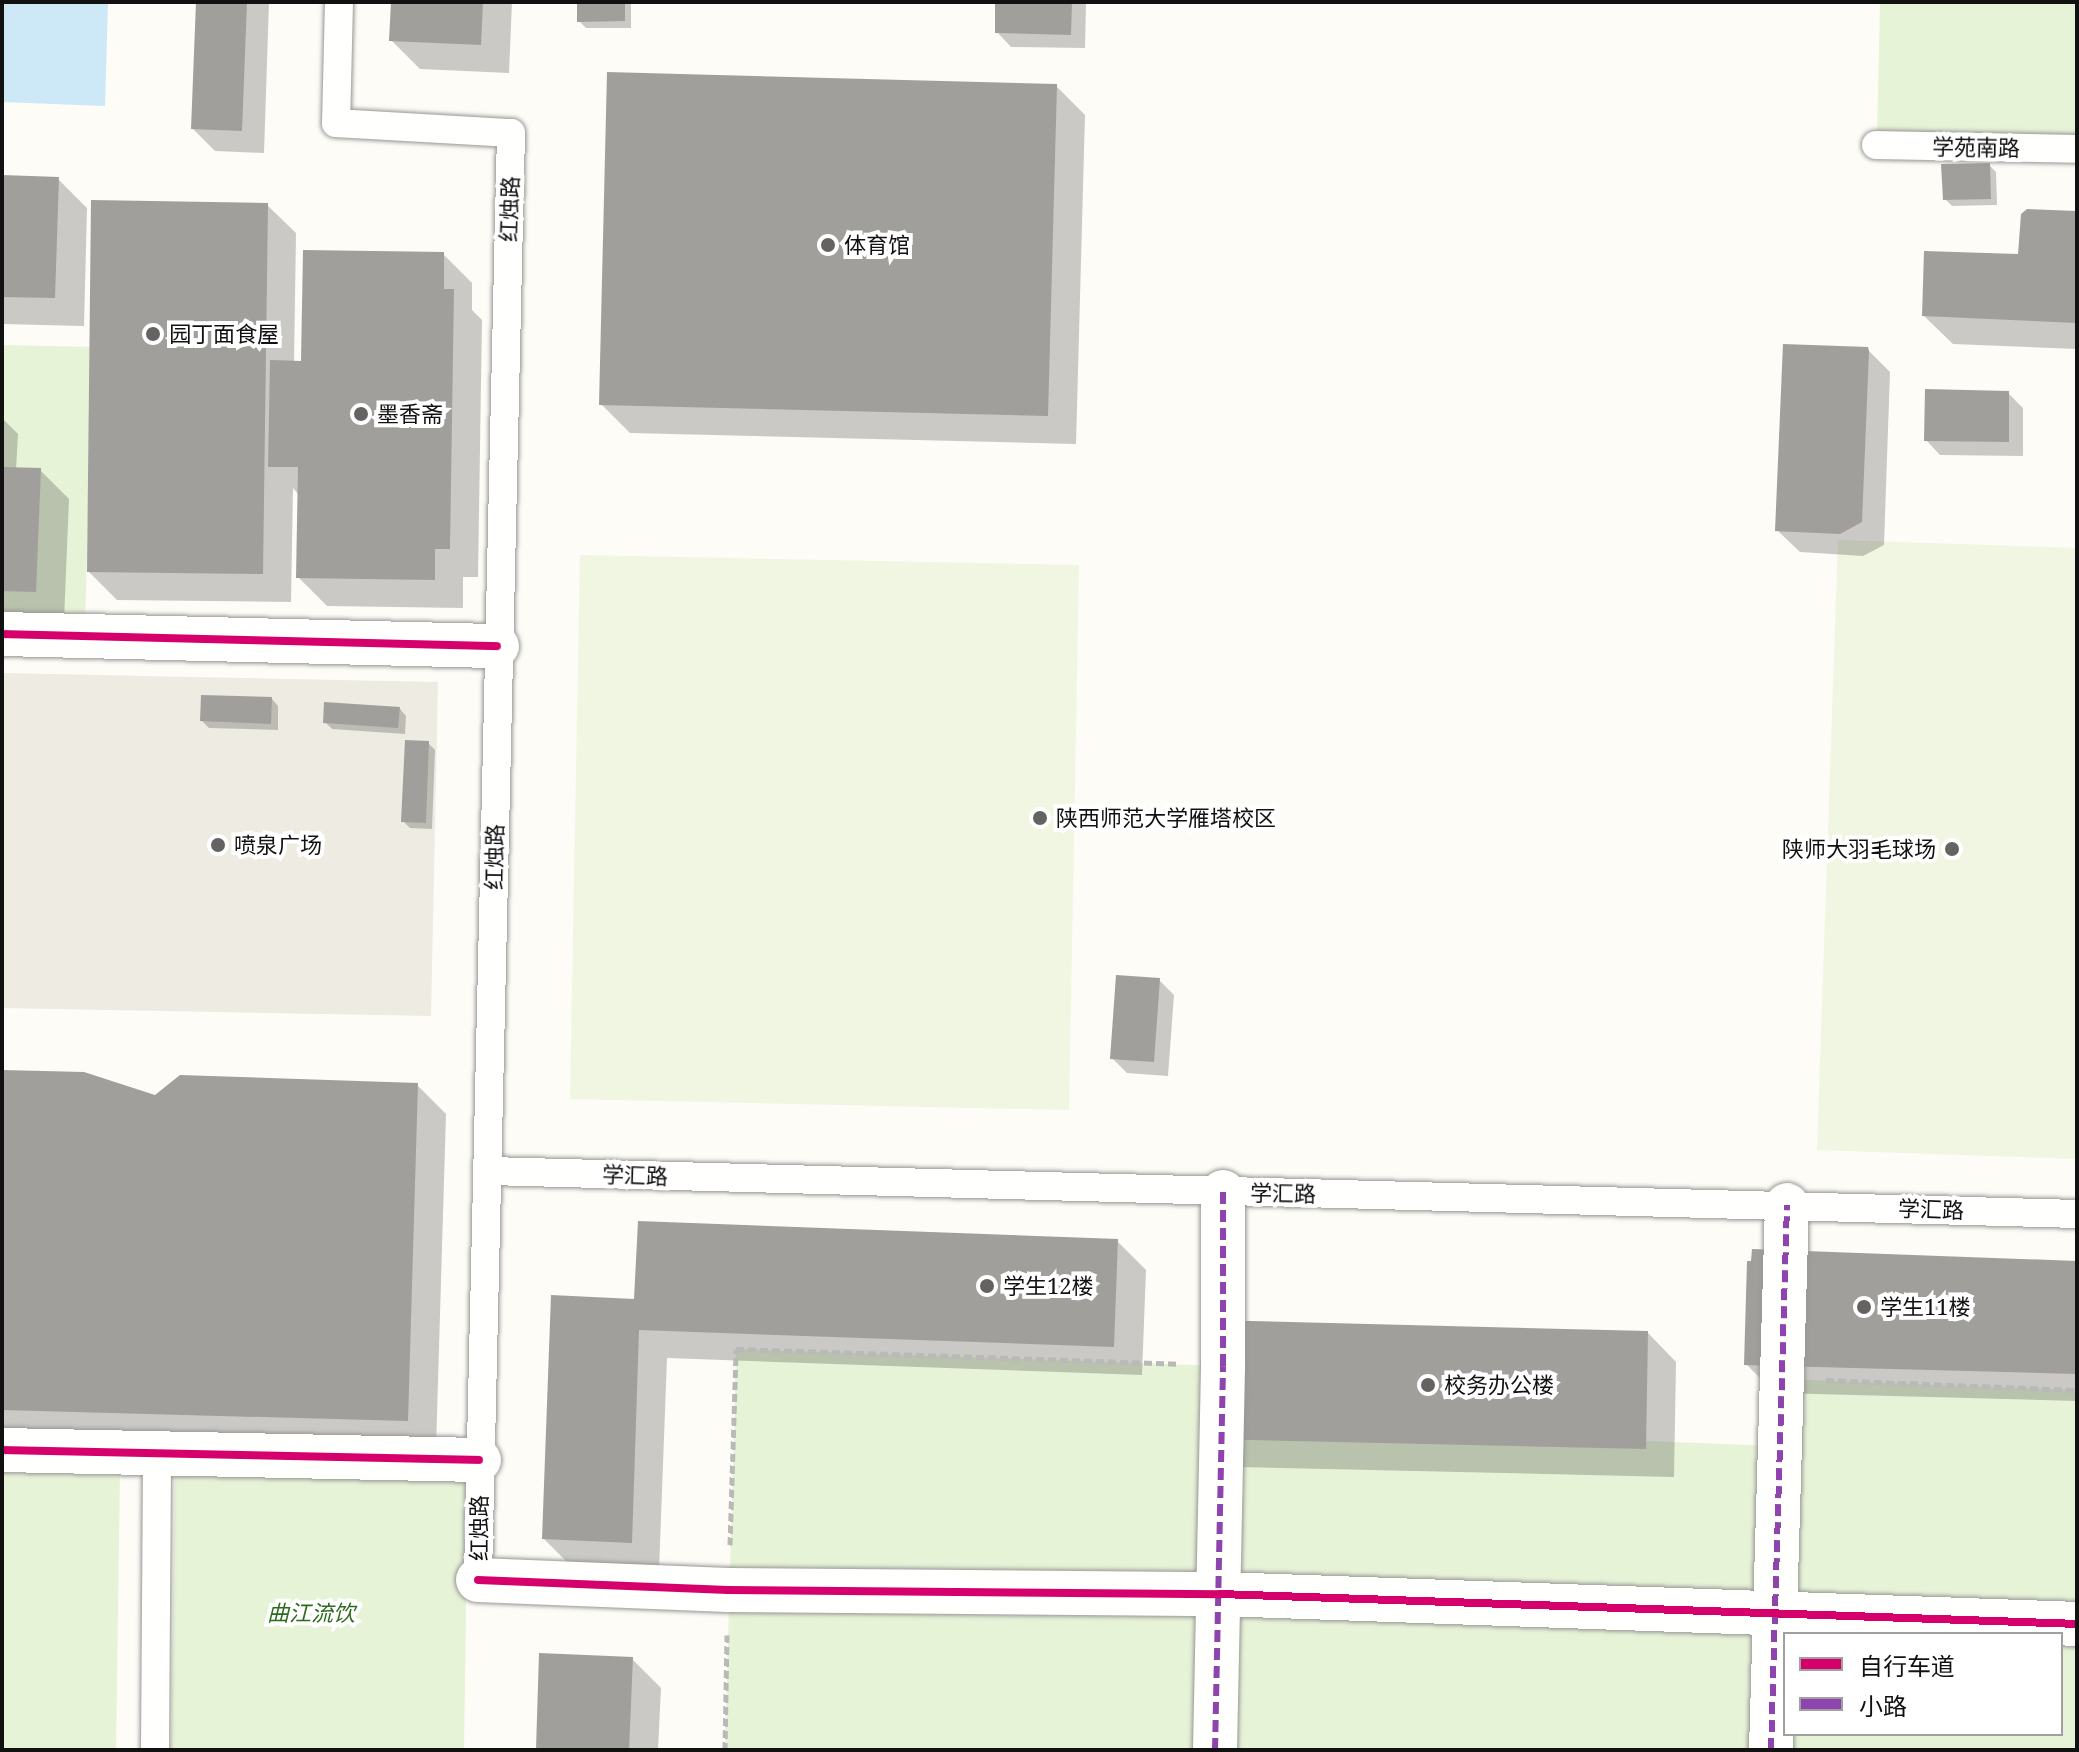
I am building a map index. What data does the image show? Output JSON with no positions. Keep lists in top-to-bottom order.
{
  "streets": {
    "lane": ["学苑南路", "红烛路", "学汇路"]
  },
  "crossings": [
    ["红烛路", "学汇路"]
  ],
  "parks": ["曲江流饮"],
  "places": [
    "体育馆",
    "园丁面食屋",
    "墨香斋",
    "陕西师范大学雁塔校区",
    "喷泉广场",
    "陕师大羽毛球场",
    "学生12楼",
    "学生11楼",
    "校务办公楼"
  ],
  "legend": ["自行车道", "小路"]
}
